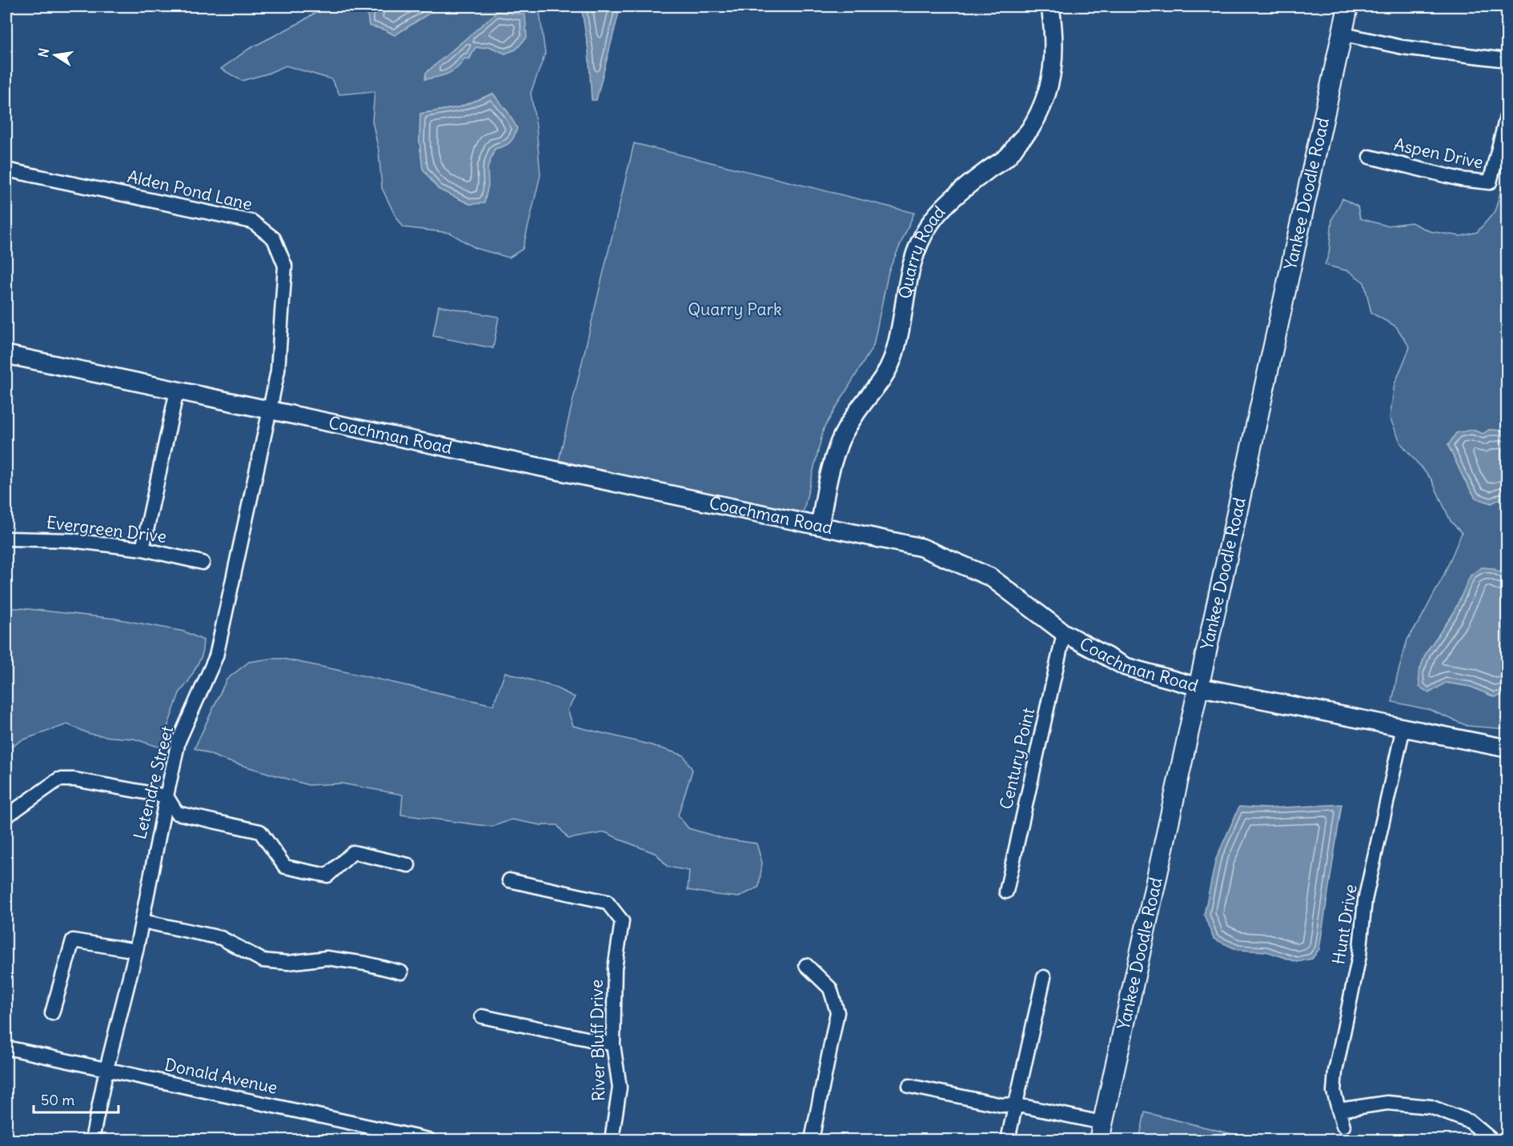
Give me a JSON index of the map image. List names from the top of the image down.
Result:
{
  "streets": {
    "main road": ["Yankee Doodle Road"],
    "street": [
      "Aspen Drive",
      "Alden Pond Lane",
      "Quarry Road",
      "Coachman Road",
      "Evergreen Drive",
      "Century Point",
      "Letendre Street",
      "Hunt Drive",
      "River Bluff Drive",
      "Donald Avenue"
    ]
  },
  "crossings": [
    ["Alden Pond Lane", "Coachman Road"],
    ["Alden Pond Lane", "Letendre Street"],
    ["Yankee Doodle Road", "Coachman Road"],
    ["Quarry Road", "Coachman Road"],
    ["Coachman Road", "Century Point"],
    ["Coachman Road", "Letendre Street"],
    ["Coachman Road", "Hunt Drive"],
    ["Letendre Street", "Donald Avenue"]
  ],
  "parks": ["Quarry Park"],
  "scale_bar": "50 m",
  "north": "left"
}
